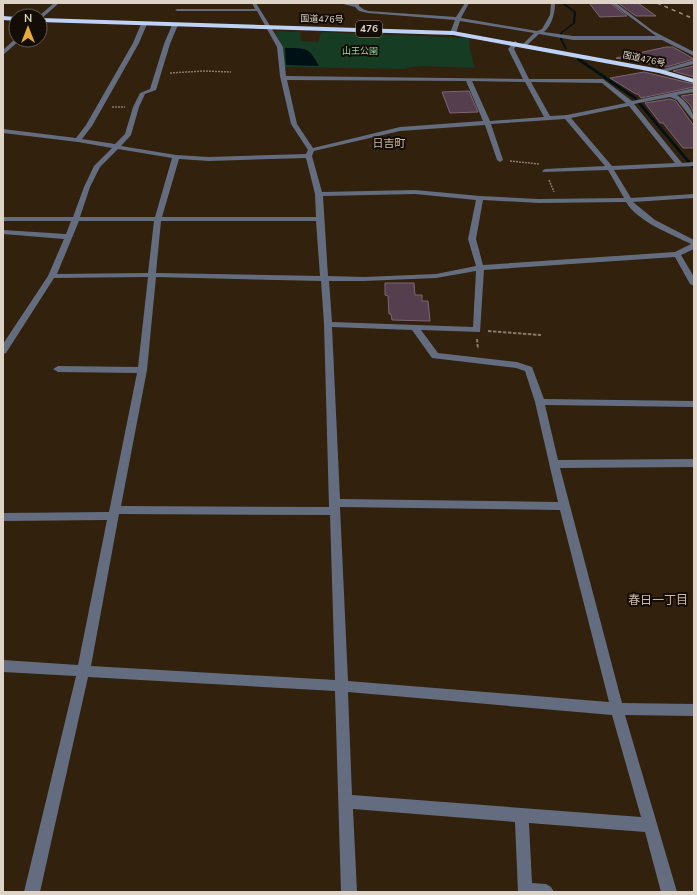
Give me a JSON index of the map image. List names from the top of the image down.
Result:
{
  "streets": {
    "highway": ["国道476号", "476"]
  },
  "districts": ["日吉町", "春日一丁目"],
  "parks": ["山王公園"],
  "north": "top"
}
